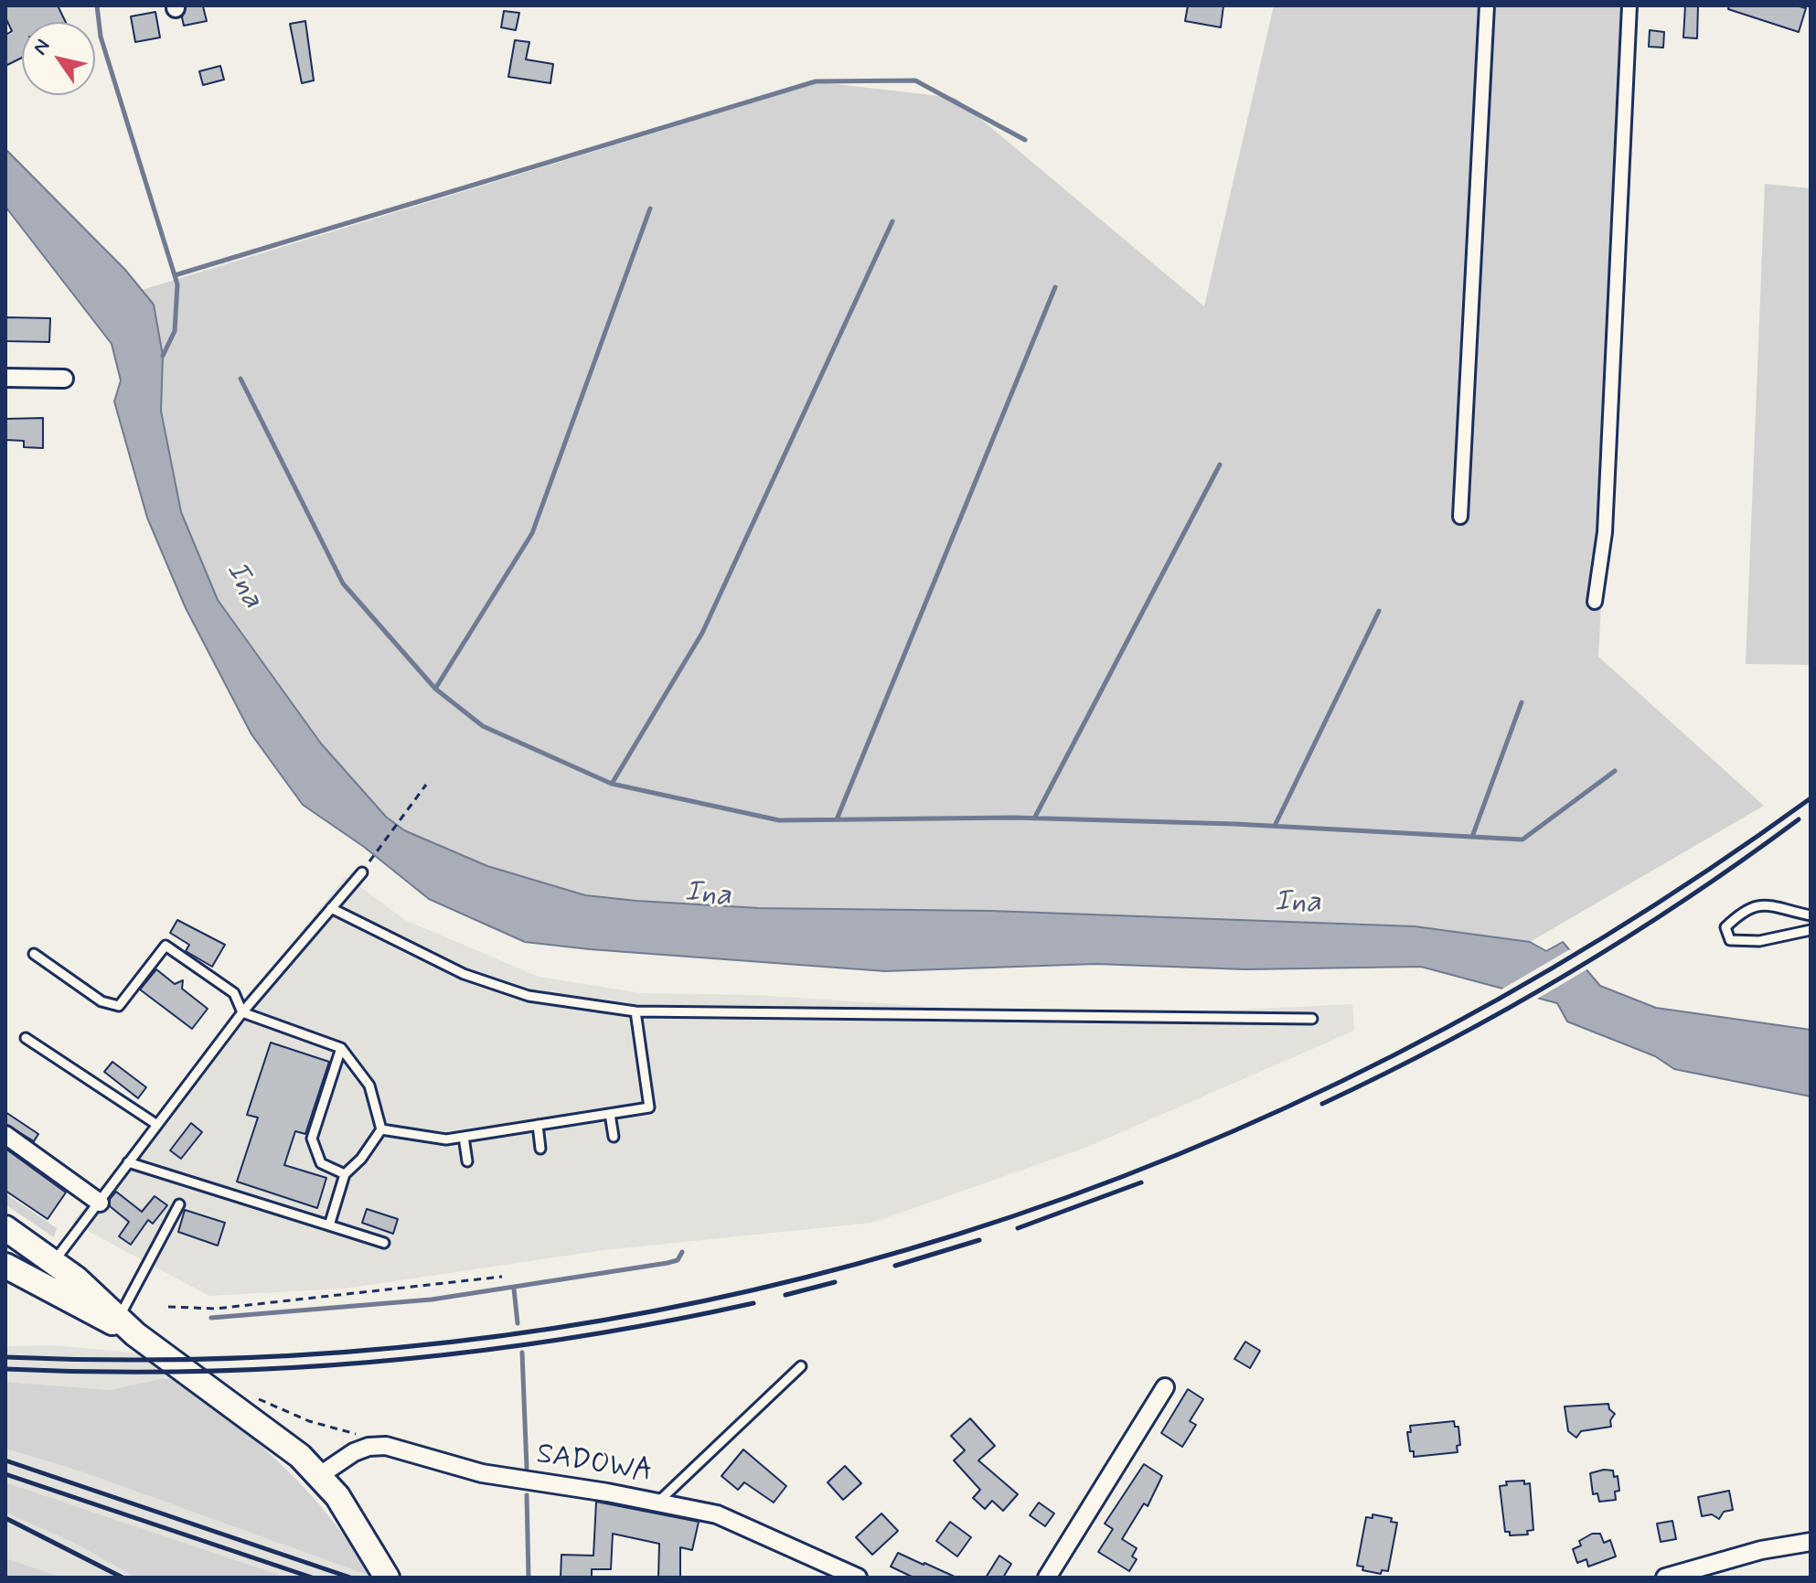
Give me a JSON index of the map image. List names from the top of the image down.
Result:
{
  "streets": {
    "street": ["SADOWA"]
  },
  "water": ["Ina"],
  "north": "top left"
}
